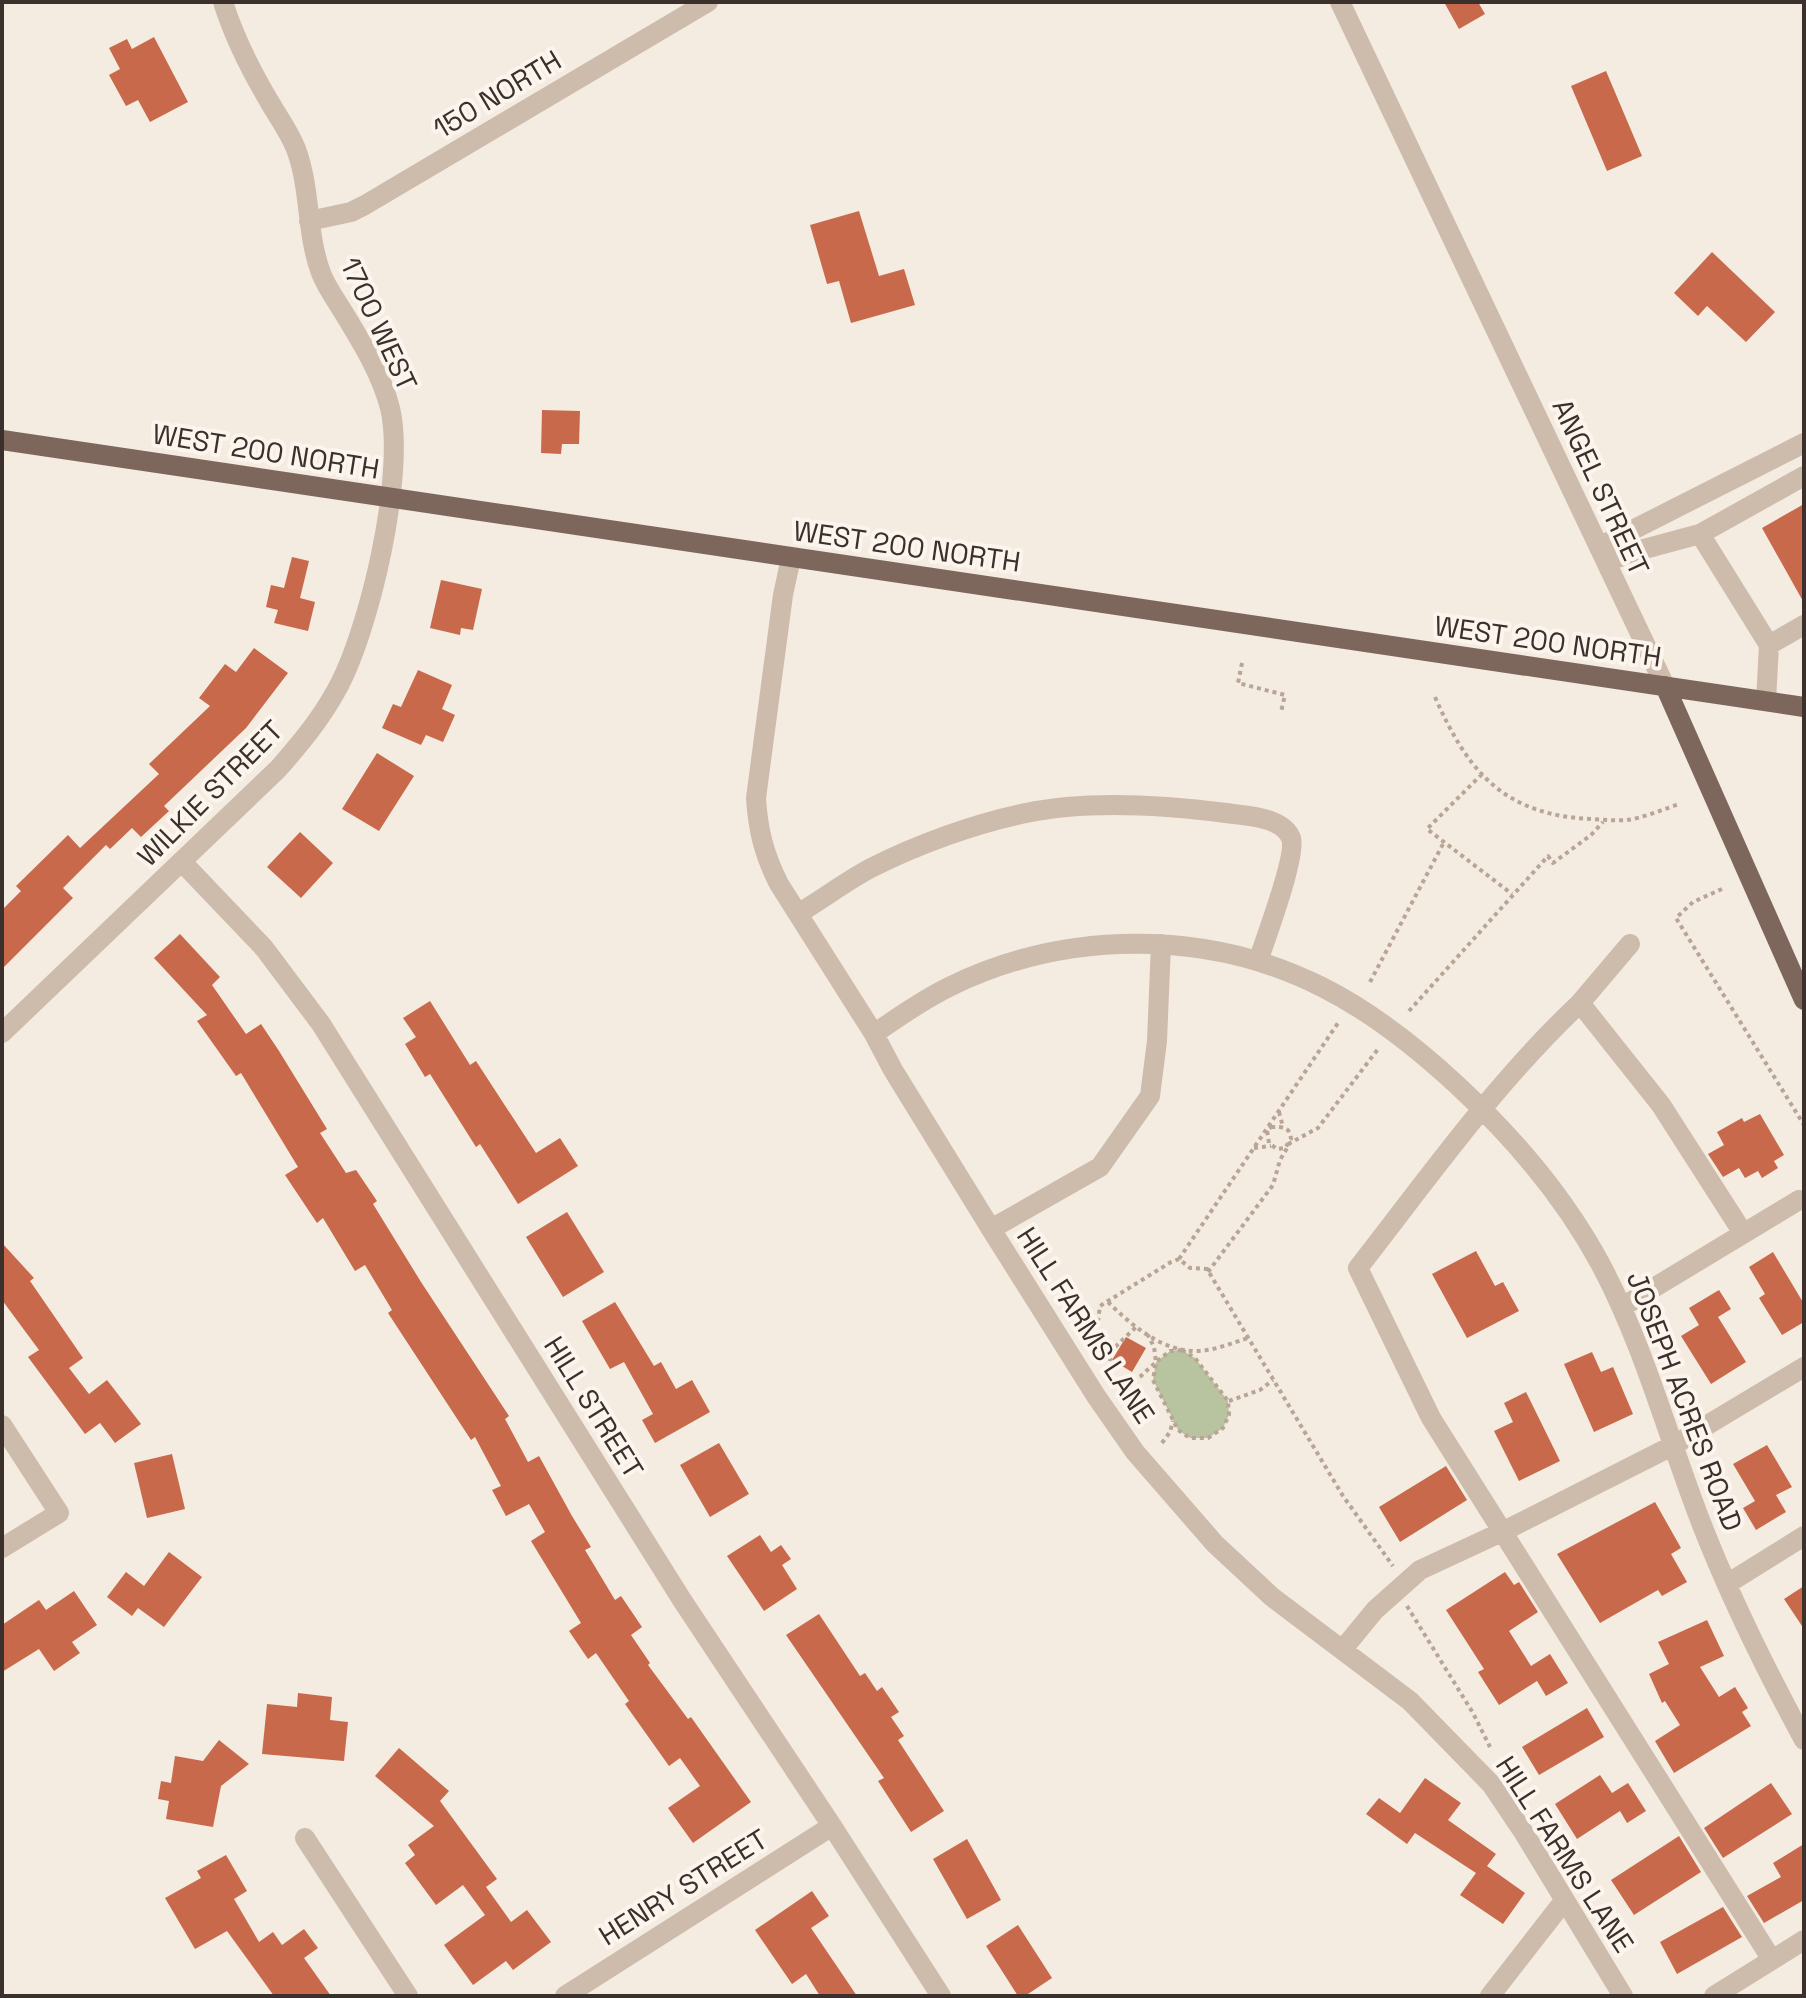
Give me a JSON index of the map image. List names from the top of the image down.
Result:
{
  "streets": {
    "main road": ["WEST 200 NORTH", "ANGEL STREET"],
    "street": [
      "150 NORTH",
      "1700 WEST",
      "WILKIE STREET",
      "HILL FARMS LANE",
      "JOSEPH ACRES ROAD",
      "HILL STREET",
      "HENRY STREET"
    ]
  },
  "crossings": [
    ["150 NORTH", "1700 WEST"],
    ["1700 WEST", "WEST 200 NORTH"],
    ["1700 WEST", "WILKIE STREET"],
    ["WEST 200 NORTH", "ANGEL STREET"],
    ["WEST 200 NORTH", "WILKIE STREET"],
    ["WEST 200 NORTH", "HILL FARMS LANE"],
    ["WILKIE STREET", "HILL STREET"],
    ["HILL FARMS LANE", "JOSEPH ACRES ROAD"],
    ["HILL STREET", "HENRY STREET"]
  ]
}
